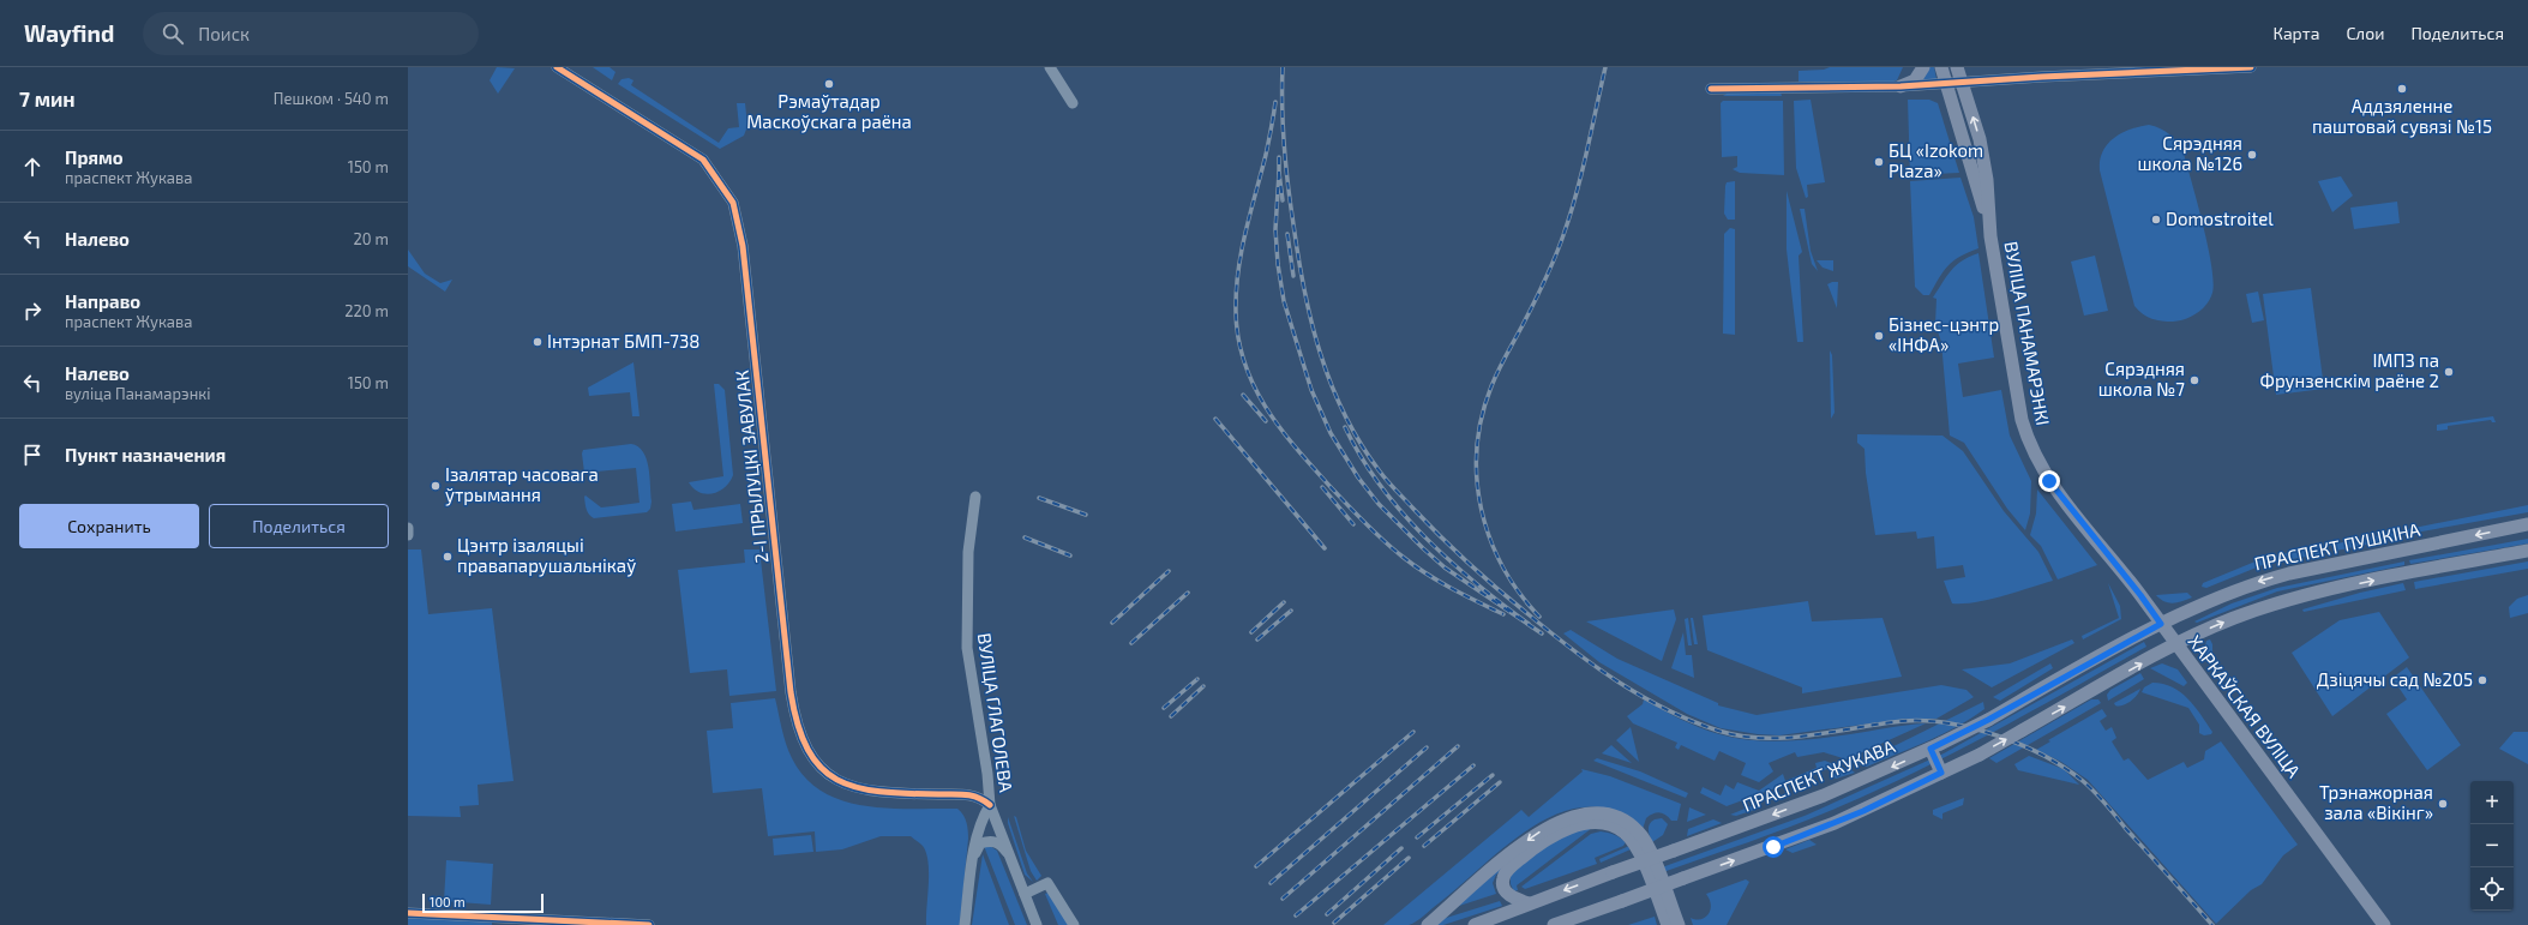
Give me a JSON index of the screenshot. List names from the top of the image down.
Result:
{
  "streets": {
    "main road": [
      "ВУЛІЦА ПАНАМАРЭНКІ",
      "ПРАСПЕКТ ПУШКІНА",
      "ХАРКАЎСКАЯ ВУЛІЦА",
      "ПРАСПЕКТ ЖУКАВА"
    ],
    "street": ["2-І ПРЫЛУЦКІ ЗАВУЛАК", "ВУЛІЦА ГЛАГОЛЕВА"]
  },
  "crossings": [
    ["ВУЛІЦА ПАНАМАРЭНКІ", "ПРАСПЕКТ ПУШКІНА"],
    ["ВУЛІЦА ПАНАМАРЭНКІ", "ХАРКАЎСКАЯ ВУЛІЦА"],
    ["ВУЛІЦА ПАНАМАРЭНКІ", "ПРАСПЕКТ ЖУКАВА"],
    ["2-І ПРЫЛУЦКІ ЗАВУЛАК", "ВУЛІЦА ГЛАГОЛЕВА"],
    ["ПРАСПЕКТ ПУШКІНА", "ХАРКАЎСКАЯ ВУЛІЦА"],
    ["ПРАСПЕКТ ПУШКІНА", "ПРАСПЕКТ ЖУКАВА"],
    ["ХАРКАЎСКАЯ ВУЛІЦА", "ПРАСПЕКТ ЖУКАВА"]
  ],
  "places": [
    "Рэмаўтадар Маскоўскага раёна",
    "Аддзяленне паштовай сувязі №15",
    "Сярэдняя школа №126",
    "БЦ «Izokom Plaza»",
    "Domostroitel",
    "Бізнес-цэнтр «ІНФА»",
    "Інтэрнат БМП-738",
    "ІМПЗ па Фрунзенскім раёне 2",
    "Сярэдняя школа №7",
    "Ізалятар часовага ўтрымання",
    "Цэнтр ізаляцыі правапарушальнікаў",
    "Дзіцячы сад №205",
    "Трэнажорная зала «Вікінг»"
  ],
  "scale_bar": "100 m",
  "page": {
    "header": "Wayfind",
    "search": "Поиск",
    "nav": ["Карта", "Слои", "Поделиться"],
    "heading": ["7 мин", "Пешком · 540 m"],
    "list": [
      ["Прямо", "праспект Жукава", "150 m"],
      ["Налево", "20 m"],
      ["Направо", "праспект Жукава", "220 m"],
      ["Налево", "вуліца Панамарэнкі", "150 m"],
      "Пункт назначения"
    ],
    "buttons": ["Сохранить", "Поделиться"],
    "map_buttons": ["+", "−"],
    "scale": "100 m"
  }
}
